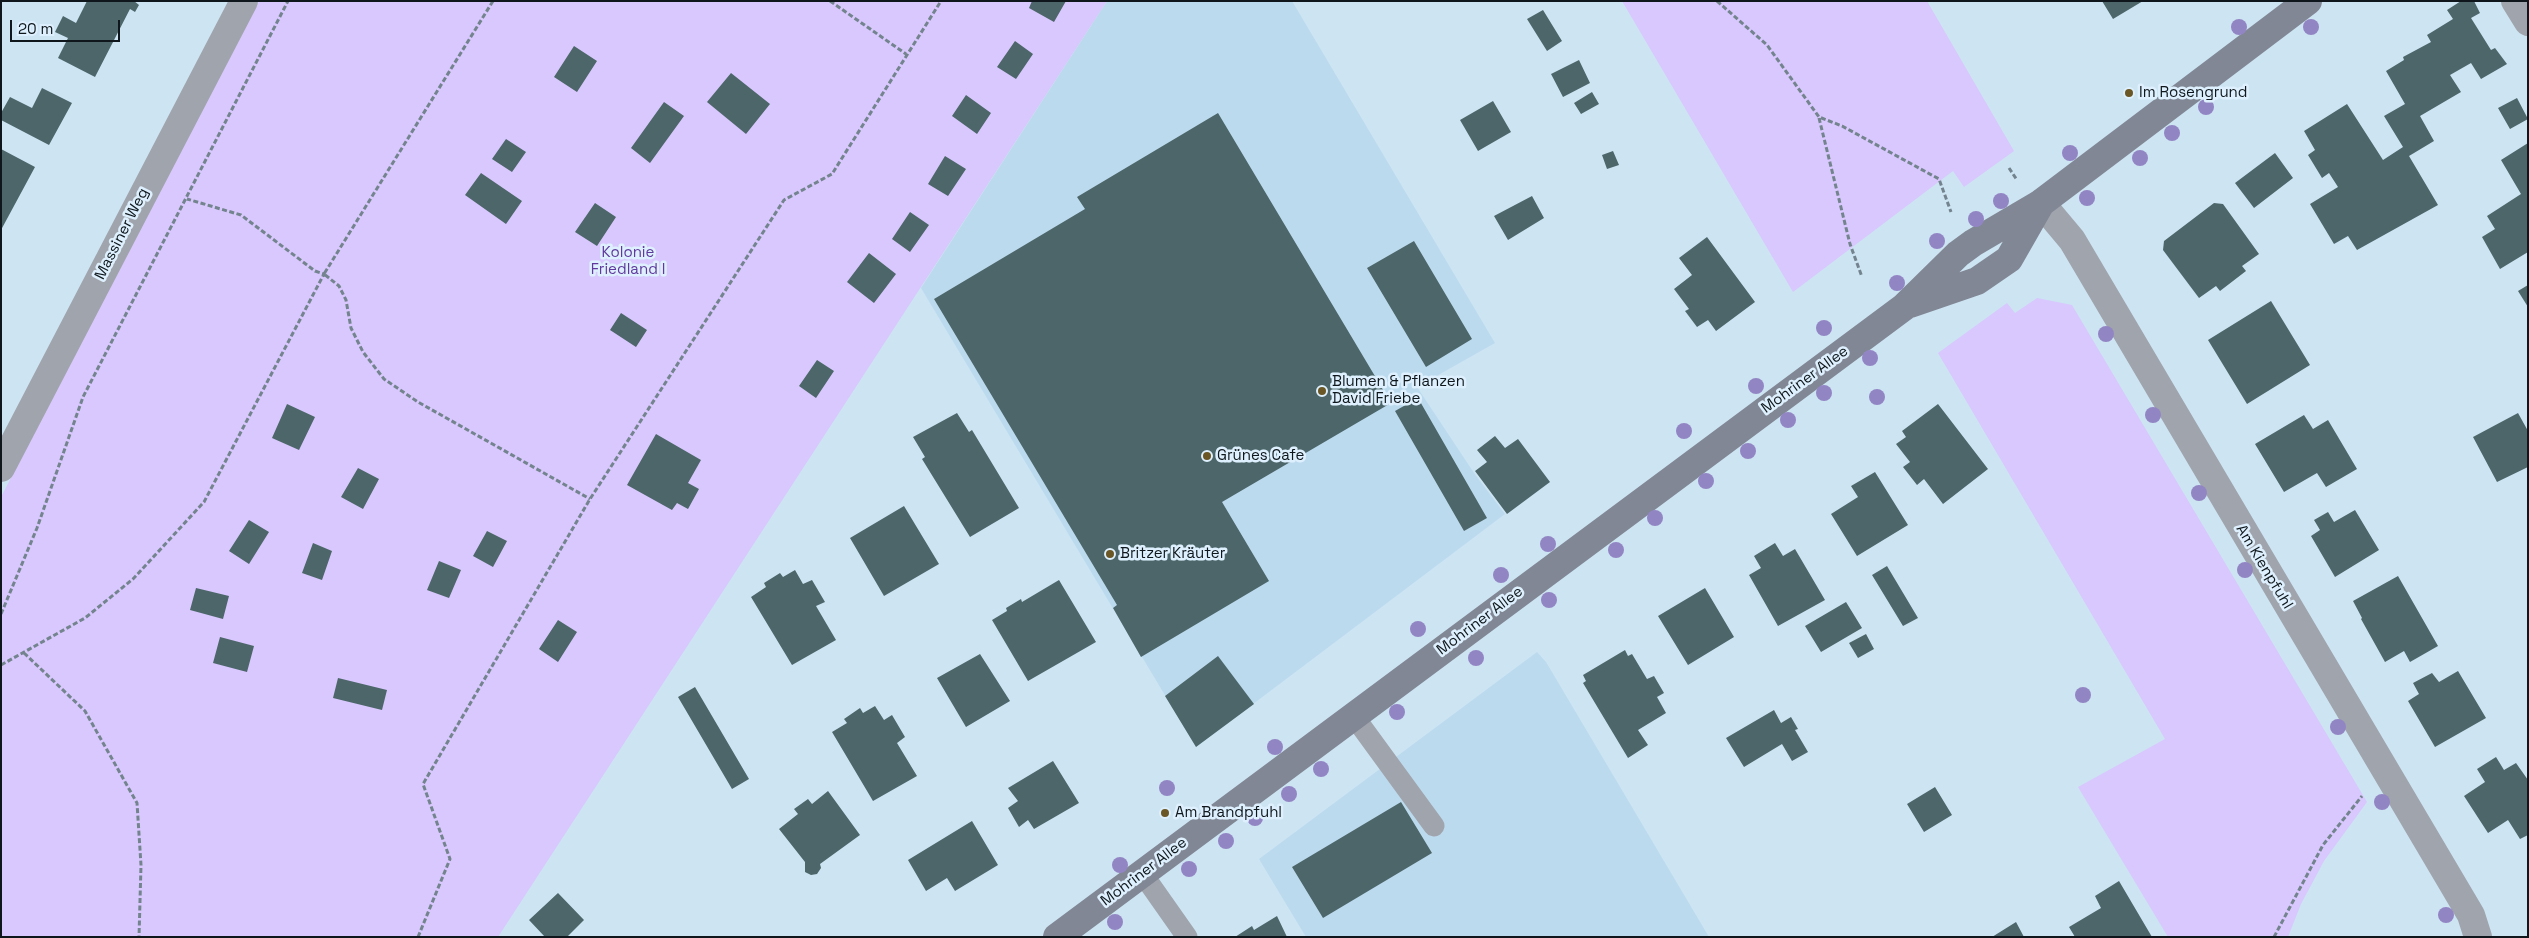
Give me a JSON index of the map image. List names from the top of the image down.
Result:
{
  "streets": {
    "main road": ["Mohriner Allee"],
    "street": ["Massiner Weg", "Am Kienpfuhl"]
  },
  "crossings": [
    ["Mohriner Allee", "Am Kienpfuhl"]
  ],
  "parks": ["Kolonie Friedland I"],
  "places": [
    "Im Rosengrund",
    "Blumen & Pflanzen David Friebe",
    "Grünes Cafe",
    "Britzer Kräuter",
    "Am Brandpfuhl"
  ],
  "scale_bar": "20 m"
}
